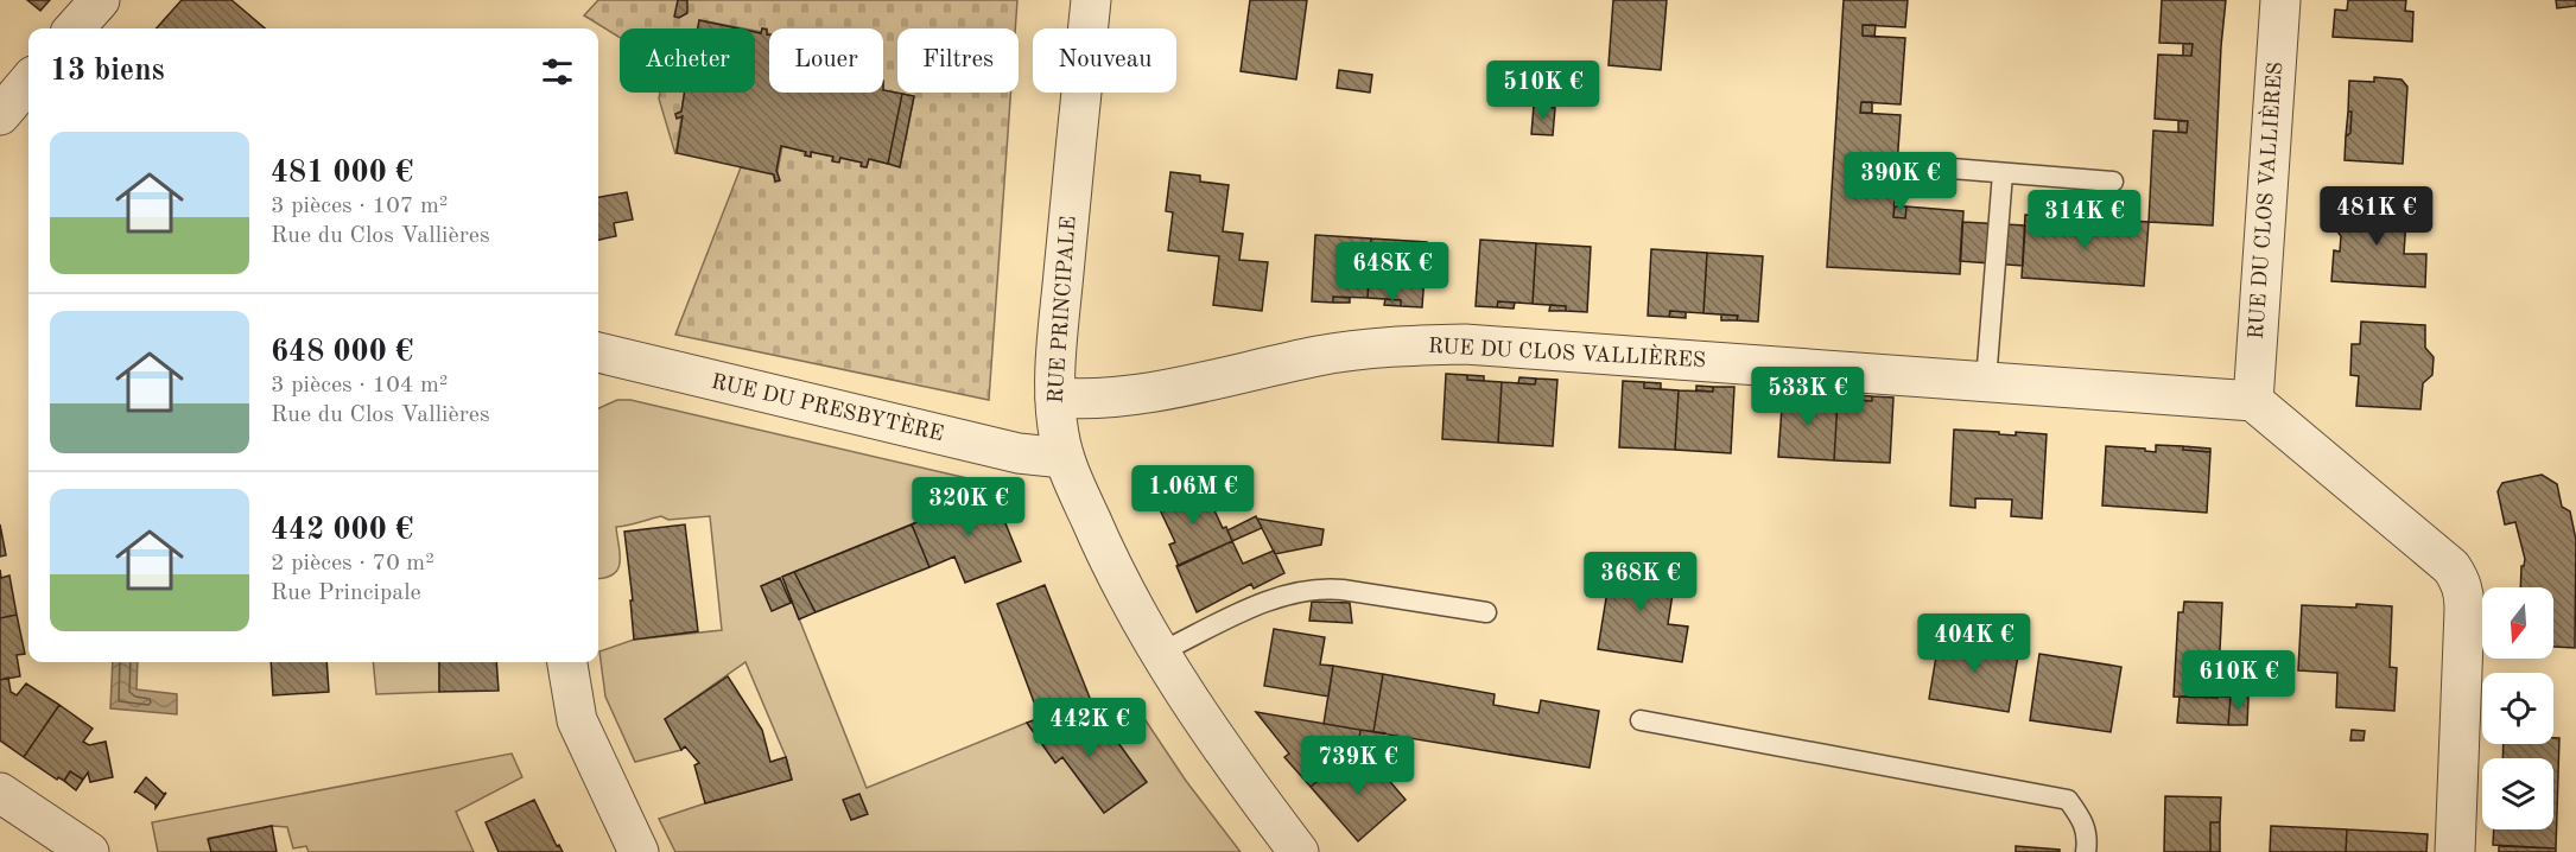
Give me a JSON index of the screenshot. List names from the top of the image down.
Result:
{
  "streets": {
    "street": ["RUE DU CLOS VALLIÈRES", "RUE PRINCIPALE", "RUE DU PRESBYTÈRE"]
  },
  "crossings": [
    ["RUE DU CLOS VALLIÈRES", "RUE PRINCIPALE"],
    ["RUE PRINCIPALE", "RUE DU PRESBYTÈRE"]
  ],
  "north": "bottom",
  "page": {
    "chip": [
      "Acheter",
      "Louer",
      "Filtres",
      "Nouveau"
    ],
    "heading": "13 biens",
    "price": [
      "510K €",
      "390K €",
      "481K €",
      "314K €",
      "648K €",
      "533K €",
      "1.06M €",
      "320K €",
      "368K €",
      "404K €",
      "610K €",
      "442K €",
      "739K €"
    ],
    "list": [
      {
        "name": "481 000 €",
        "note": "3 pièces · 107 m² · Rue du Clos Vallières"
      },
      {
        "name": "648 000 €",
        "note": "3 pièces · 104 m² · Rue du Clos Vallières"
      },
      {
        "name": "442 000 €",
        "note": "2 pièces · 70 m² · Rue Principale"
      }
    ]
  }
}
